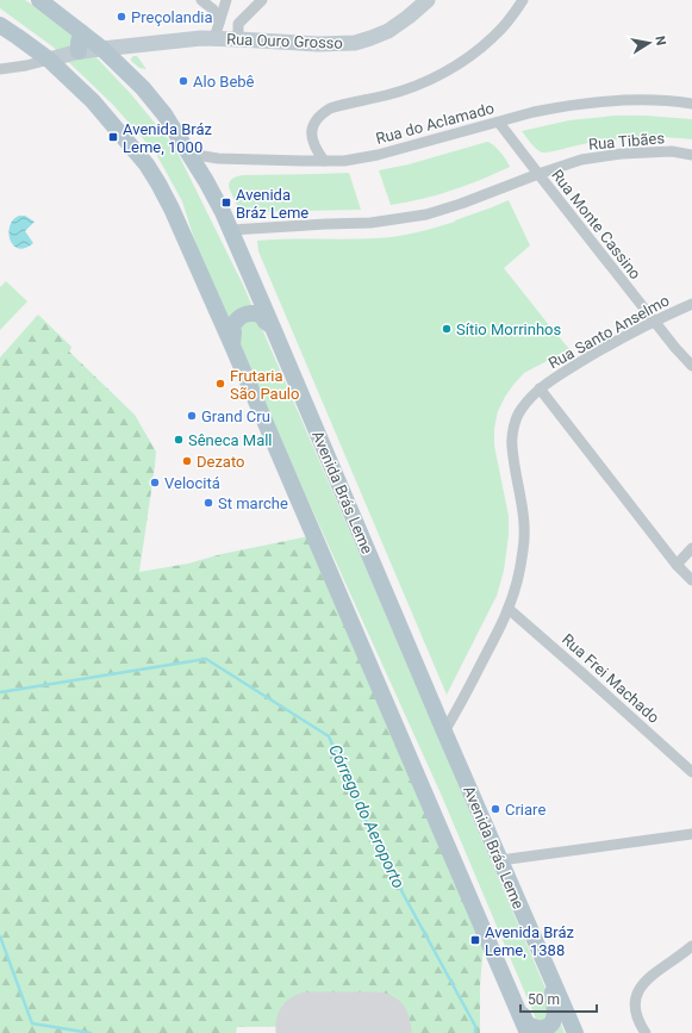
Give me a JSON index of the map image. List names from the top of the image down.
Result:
{
  "streets": {
    "main road": ["Avenida Brás Leme"],
    "street": [
      "Rua Ouro Grosso",
      "Rua do Aclamado",
      "Rua Tibães",
      "Rua Monte Cassino",
      "Rua Santo Anselmo",
      "Rua Frei Machado"
    ]
  },
  "crossings": [
    ["Rua Ouro Grosso", "Avenida Brás Leme"],
    ["Rua do Aclamado", "Rua Monte Cassino"],
    ["Rua do Aclamado", "Avenida Brás Leme"],
    ["Rua Tibães", "Rua Monte Cassino"],
    ["Rua Tibães", "Avenida Brás Leme"],
    ["Rua Monte Cassino", "Rua Santo Anselmo"],
    ["Rua Santo Anselmo", "Avenida Brás Leme"],
    ["Rua Santo Anselmo", "Rua Frei Machado"]
  ],
  "water": ["Córrego do Aeroporto"],
  "places": {
    "other": [
      "Preçolandia",
      "Alo Bebê",
      "Sítio Morrinhos",
      "Frutaria São Paulo",
      "Grand Cru",
      "Sêneca Mall",
      "Dezato",
      "Velocitá",
      "St marche",
      "Criare"
    ],
    "transit": ["Avenida Bráz Leme, 1000", "Avenida Bráz Leme", "Avenida Bráz Leme, 1388"]
  },
  "scale_bar": "50 m",
  "north": "right"
}
